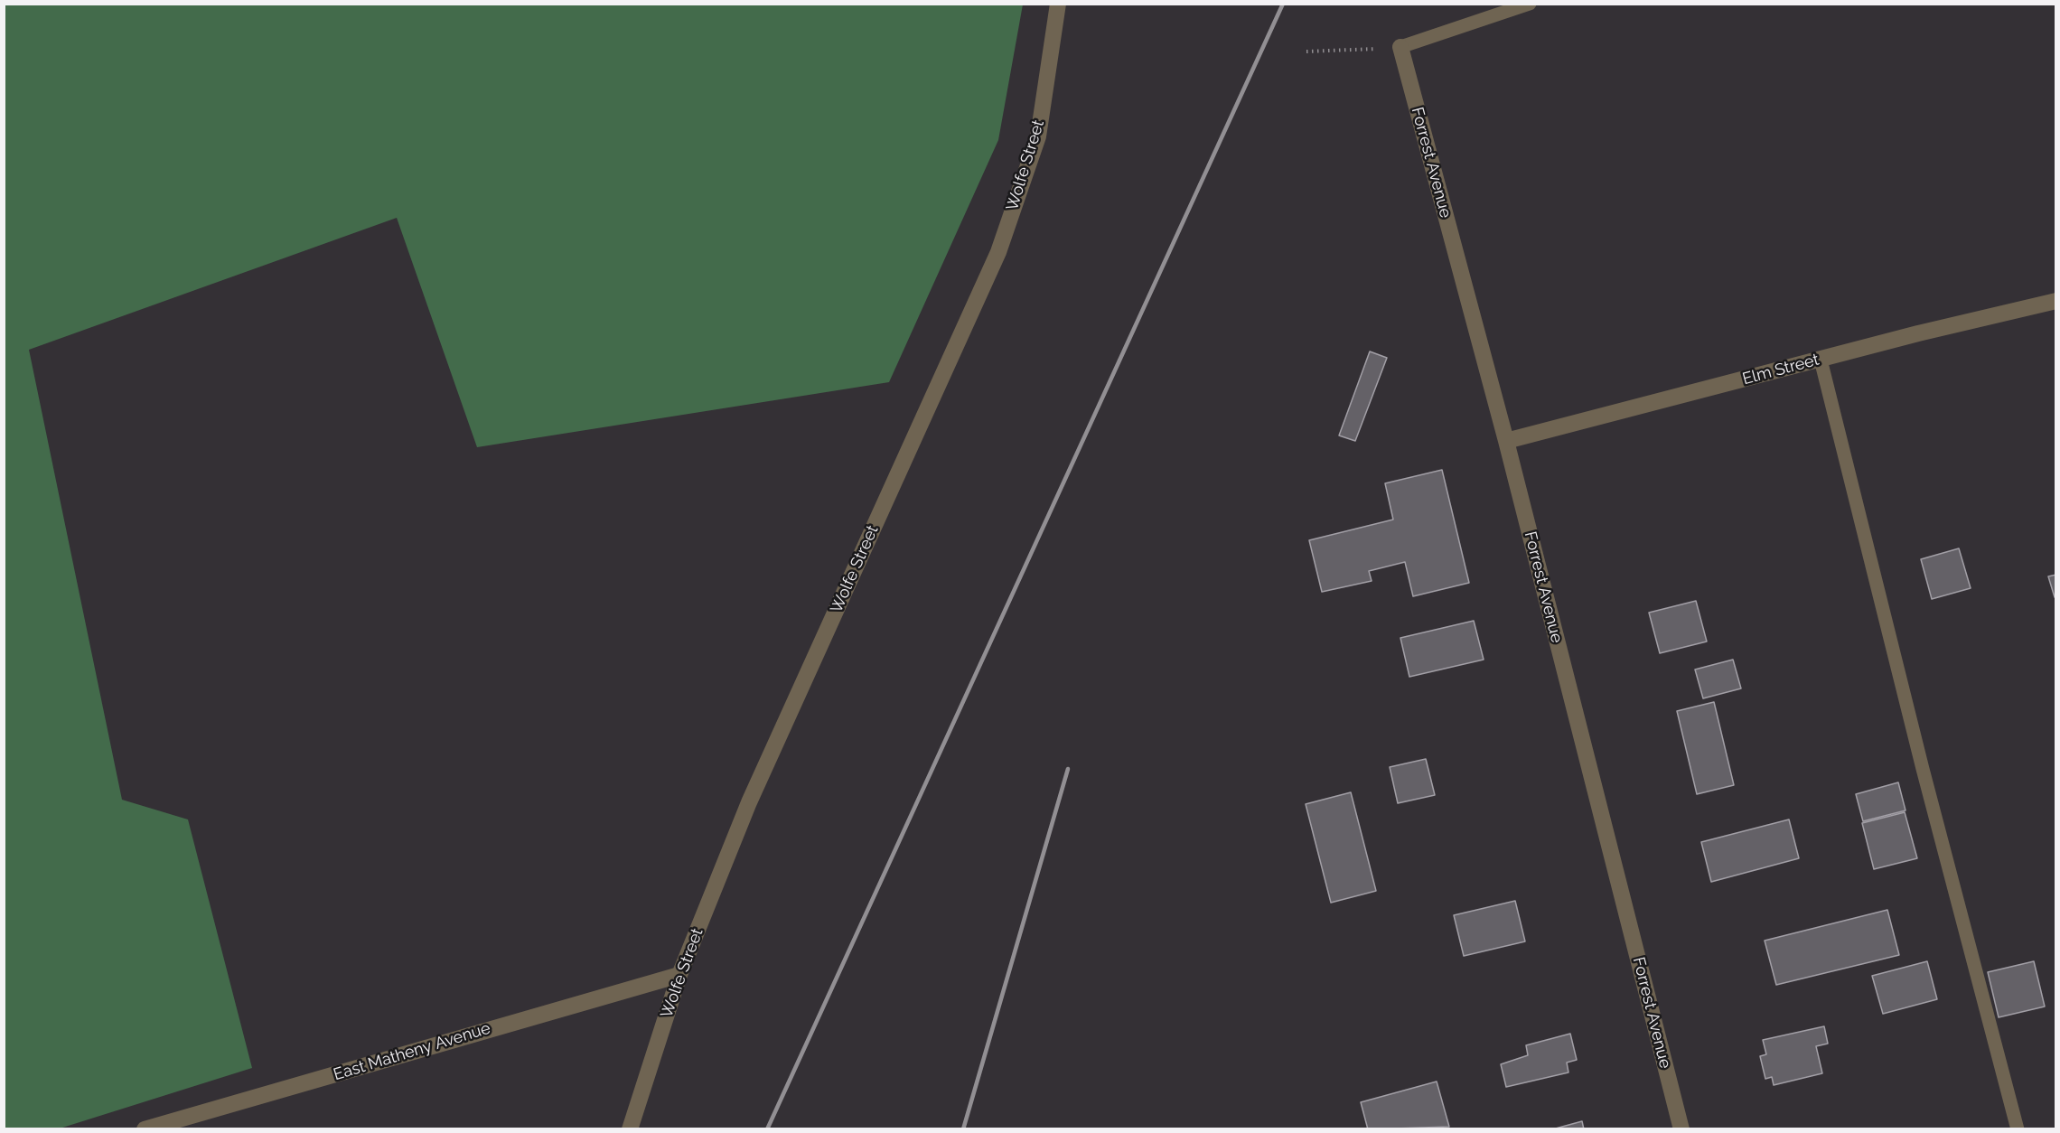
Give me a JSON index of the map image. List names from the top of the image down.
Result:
{
  "streets": {
    "street": [
      "Forrest Avenue",
      "Wolfe Street",
      "Elm Street",
      "East Matheny Avenue"
    ]
  },
  "crossings": [
    ["Forrest Avenue", "Elm Street"],
    ["Wolfe Street", "East Matheny Avenue"]
  ]
}
